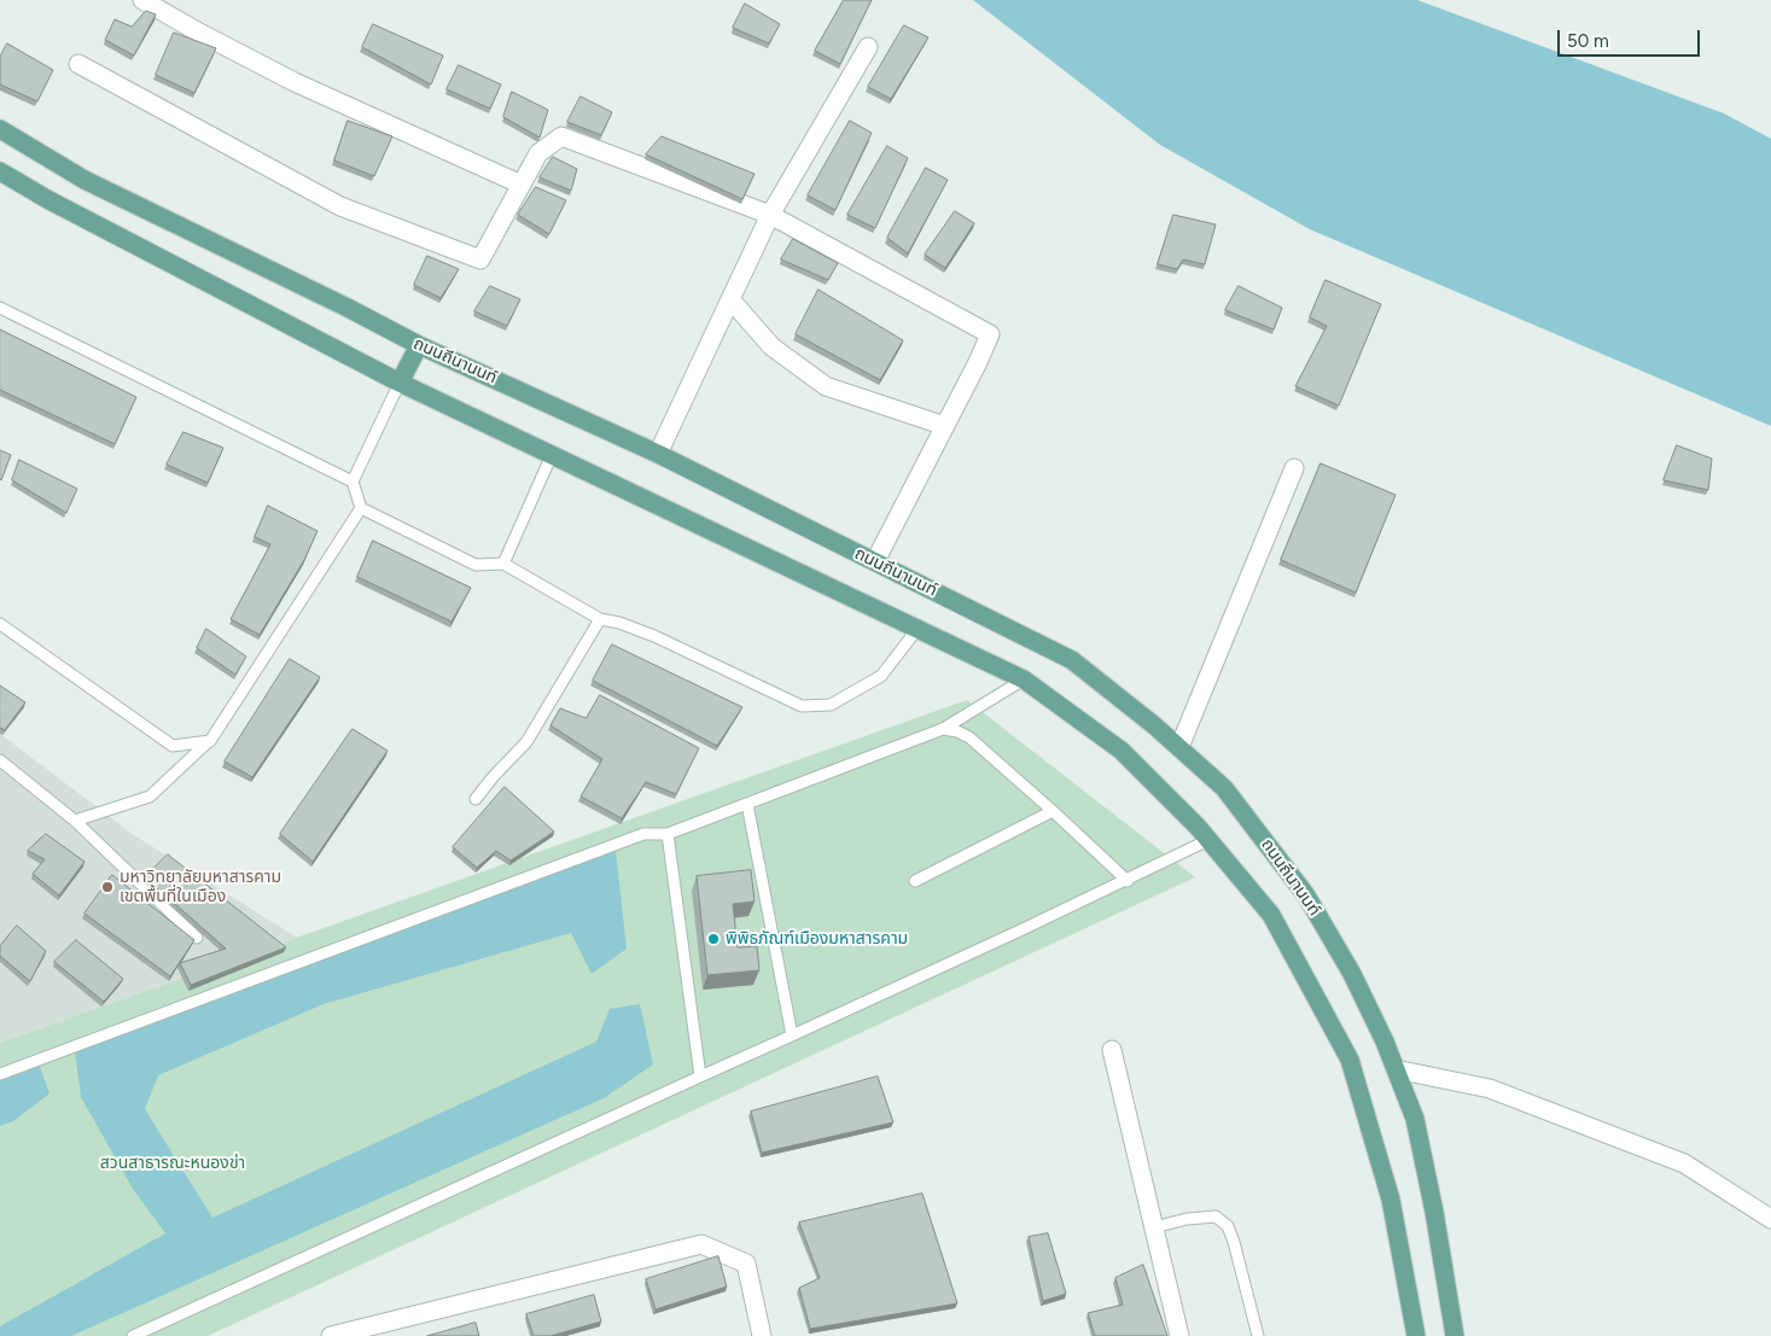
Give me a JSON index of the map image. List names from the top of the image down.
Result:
{
  "streets": {
    "main road": ["ถนนถีนานนท์"]
  },
  "parks": ["สวนสาธารณะหนองข่า"],
  "places": ["มหาวิทยาลัยมหาสารคาม เขตพื้นที่ในเมือง", "พิพิธภัณฑ์เมืองมหาสารคาม"],
  "scale_bar": "50 m"
}
